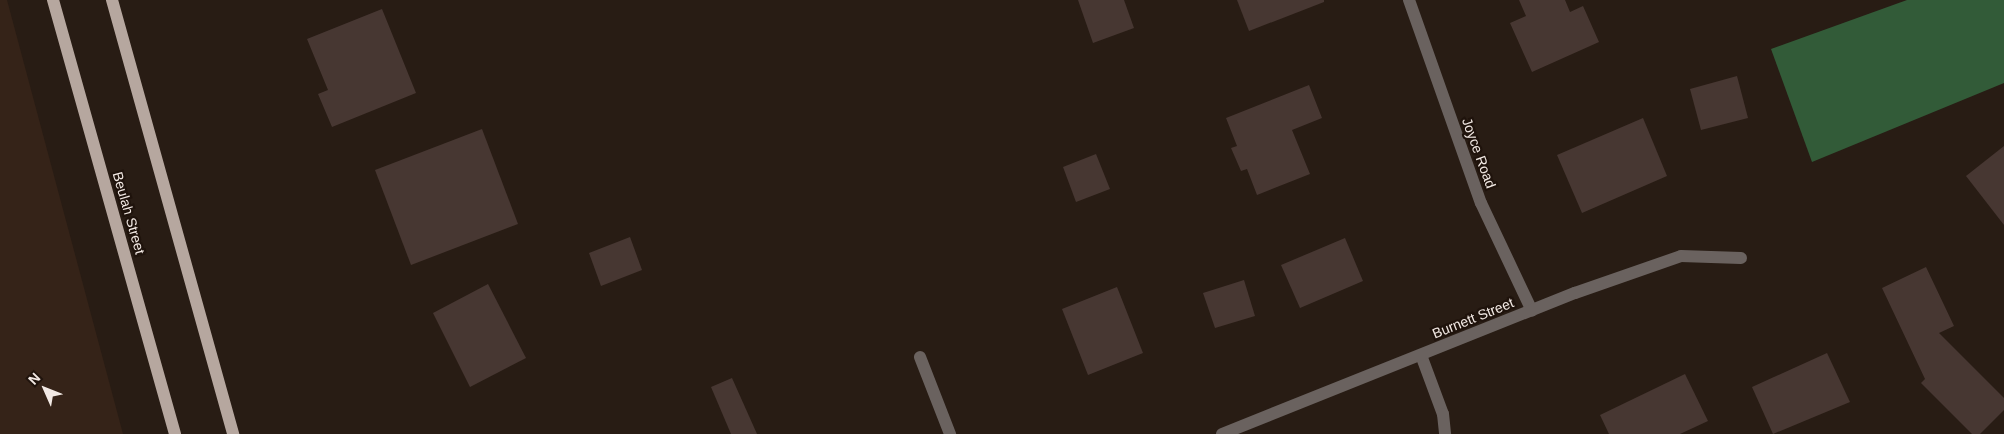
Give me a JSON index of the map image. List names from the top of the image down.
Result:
{
  "streets": {
    "main road": ["Beulah Street"],
    "street": ["Joyce Road", "Burnett Street"]
  },
  "crossings": [
    ["Joyce Road", "Burnett Street"]
  ],
  "north": "top left"
}
